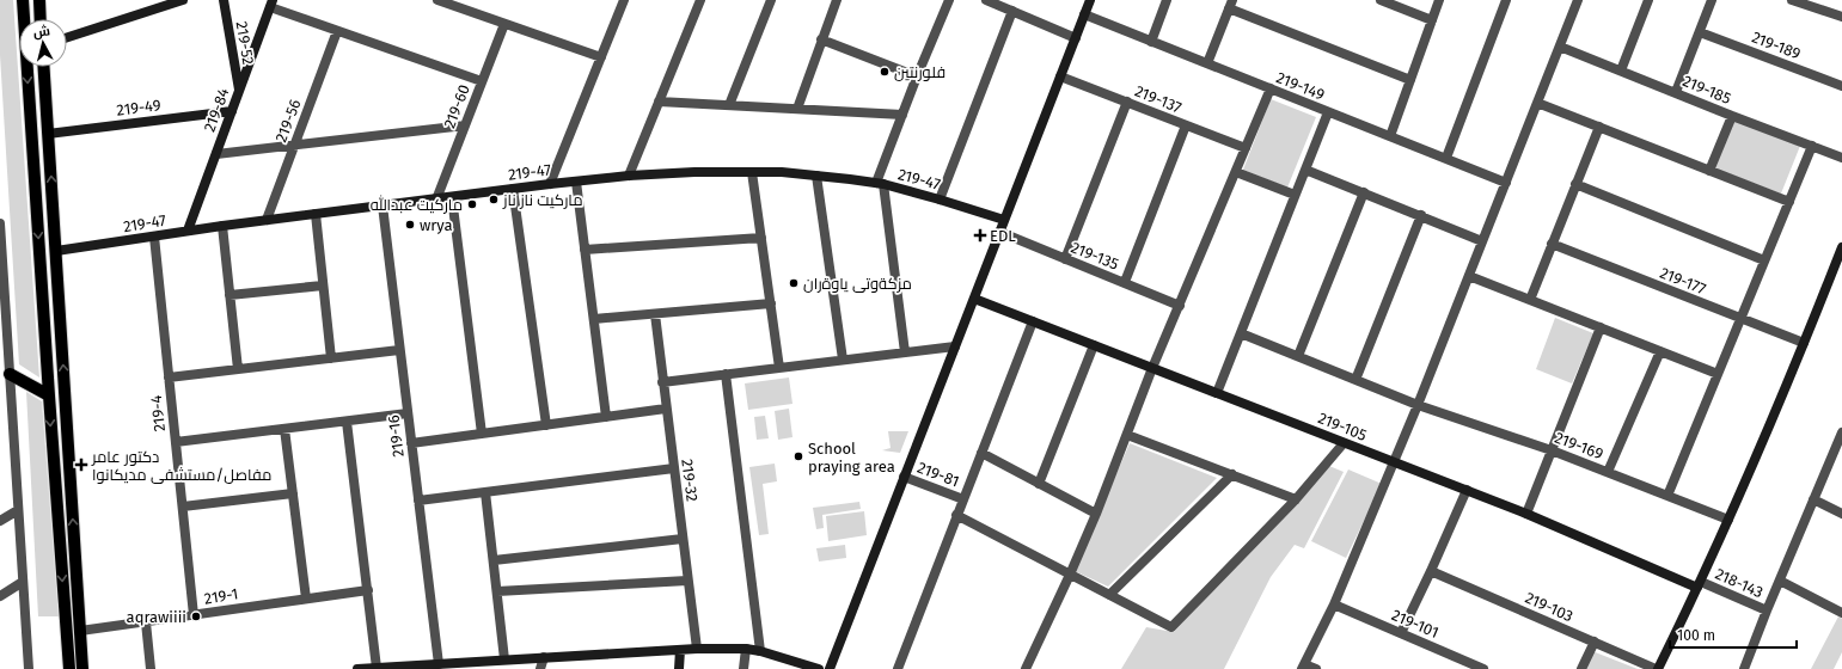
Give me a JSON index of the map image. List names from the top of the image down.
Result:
{
  "streets": {
    "street": [
      "219-52",
      "219-189",
      "219-149",
      "219-185",
      "219-137",
      "219-60",
      "219-49",
      "219-84",
      "219-56",
      "219-47",
      "219-135",
      "219-177",
      "219-4",
      "219-105",
      "219-16",
      "219-169",
      "219-81",
      "219-32",
      "218-143",
      "219-1",
      "219-103",
      "219-101"
    ]
  },
  "crossings": [
    ["219-52", "219-84"],
    ["219-60", "219-47"],
    ["219-49", "219-84"],
    ["219-84", "219-47"],
    ["219-56", "219-47"],
    ["219-47", "219-4"],
    ["219-47", "219-16"],
    ["219-4", "219-1"],
    ["219-105", "218-143"]
  ],
  "places": {
    "other": [
      "فلورنتين",
      "ماركيت ناز ناز",
      "ماركيت عبدالله",
      "wrya",
      "مزكةوتى ياوةران",
      "School praying area",
      "aqrawiiii"
    ],
    "health": ["EDL", "دكتور عامر مفاصل/مستشفى مديكانوا"]
  },
  "scale_bar": "100 m",
  "north": "top"
}
